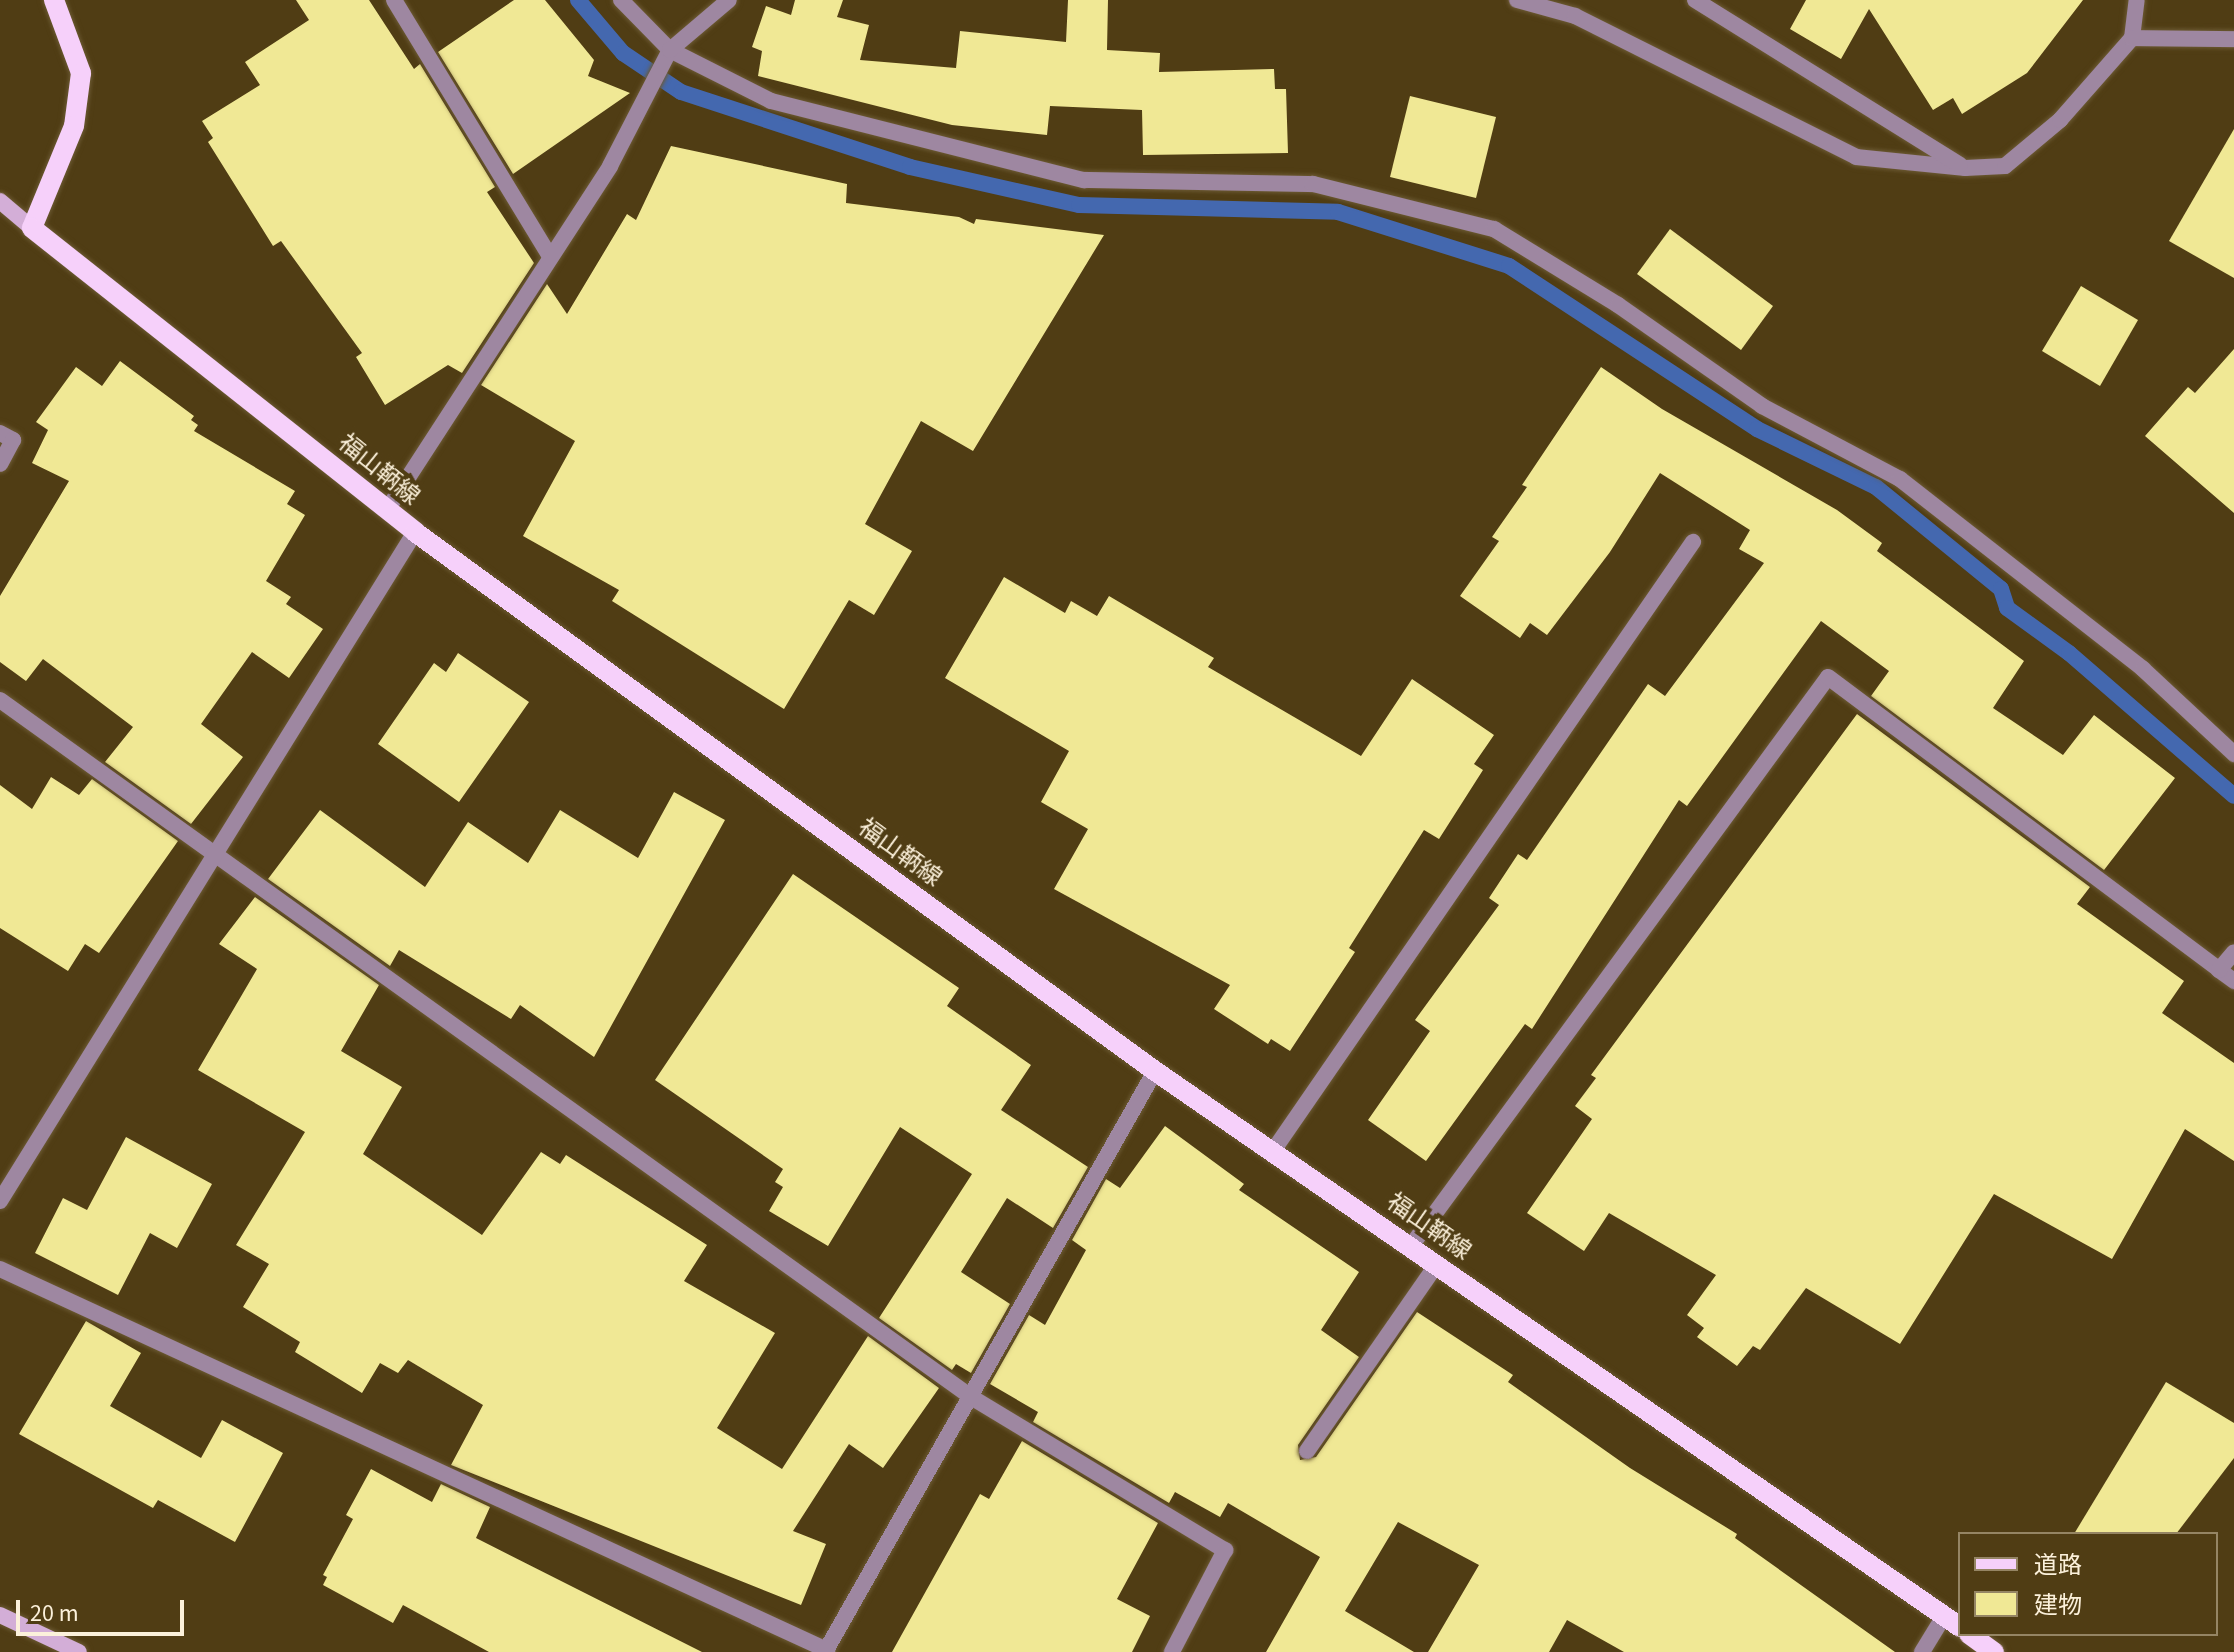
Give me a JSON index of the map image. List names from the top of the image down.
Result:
{
  "streets": {
    "main road": ["福山鞆線"]
  },
  "legend": ["道路", "建物"],
  "scale_bar": "20 m"
}
